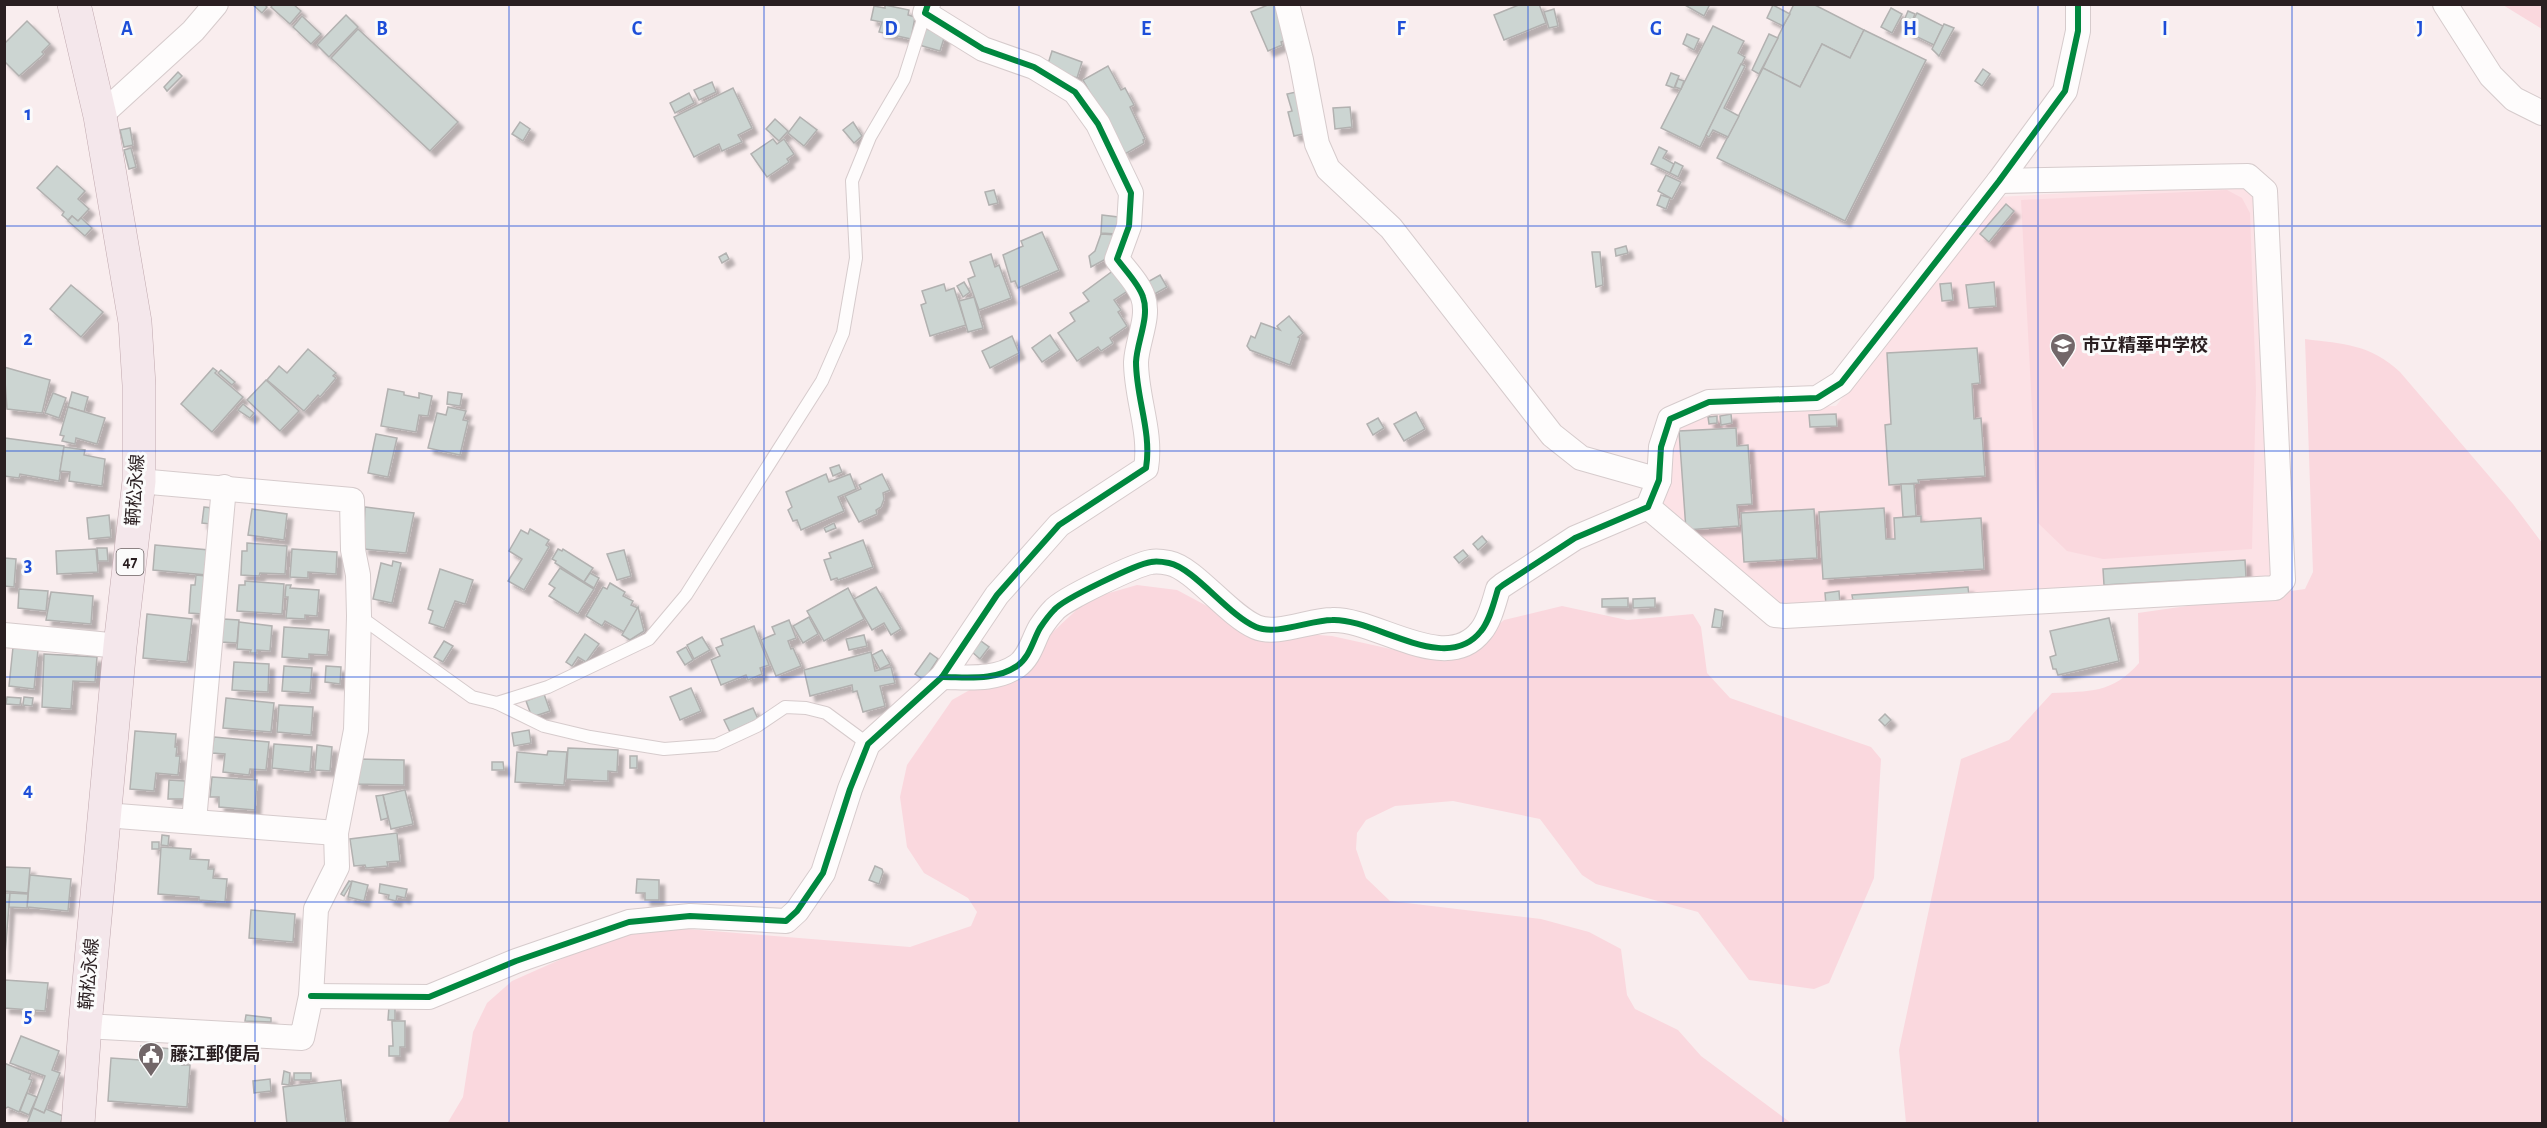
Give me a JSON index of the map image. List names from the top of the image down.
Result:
{
  "streets": {
    "main road": ["鞆松永線", "47"]
  },
  "places": {
    "school or university": ["市立精華中学校"],
    "public building": ["藤江郵便局"]
  },
  "grid": {
    "columns": [
      "A",
      "B",
      "C",
      "D",
      "E",
      "F",
      "G",
      "H",
      "I",
      "J"
    ],
    "rows": [
      "1",
      "2",
      "3",
      "4",
      "5"
    ]
  }
}
